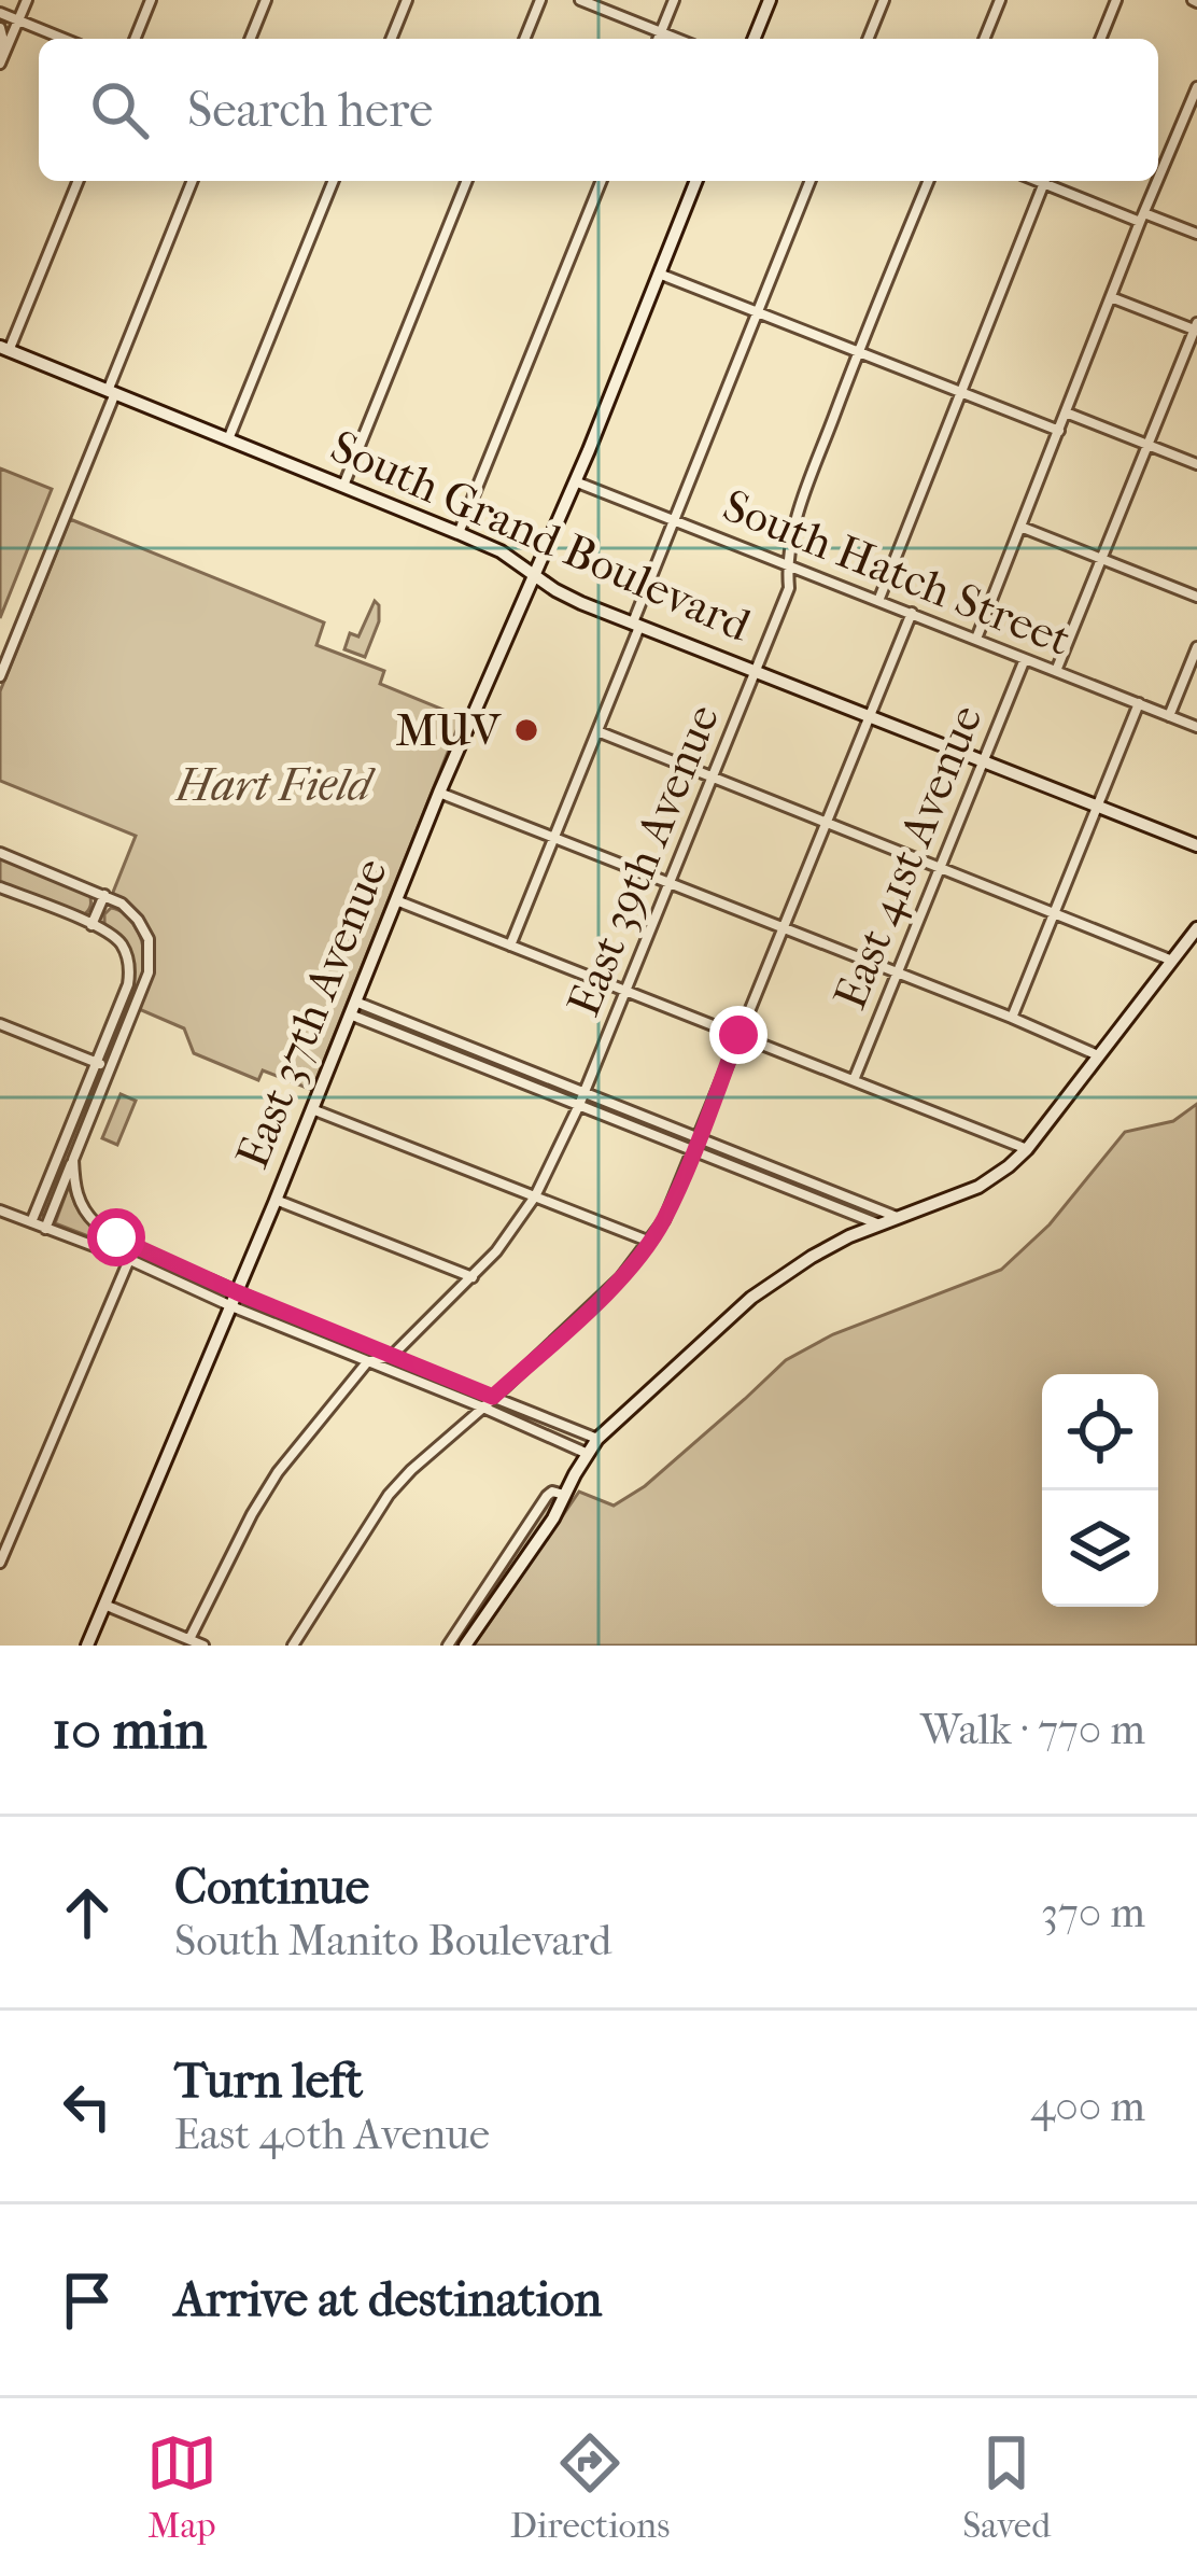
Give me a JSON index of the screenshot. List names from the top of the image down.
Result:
{
  "streets": {
    "main road": ["South Grand Boulevard", "East 37th Avenue"],
    "street": ["South Hatch Street", "East 41st Avenue", "East 39th Avenue"]
  },
  "crossings": [
    ["South Grand Boulevard", "East 41st Avenue"],
    ["South Grand Boulevard", "East 39th Avenue"],
    ["South Grand Boulevard", "East 37th Avenue"],
    ["South Hatch Street", "East 41st Avenue"],
    ["South Hatch Street", "East 39th Avenue"],
    ["South Hatch Street", "East 37th Avenue"]
  ],
  "parks": ["Hart Field"],
  "places": ["MUV"],
  "page": {
    "search": "Search here",
    "heading": ["10 min", "Walk · 770 m"],
    "list": [
      ["Continue", "South Manito Boulevard", "370 m"],
      ["Turn left", "East 40th Avenue", "400 m"],
      "Arrive at destination"
    ],
    "nav": ["Map", "Directions", "Saved"]
  }
}
